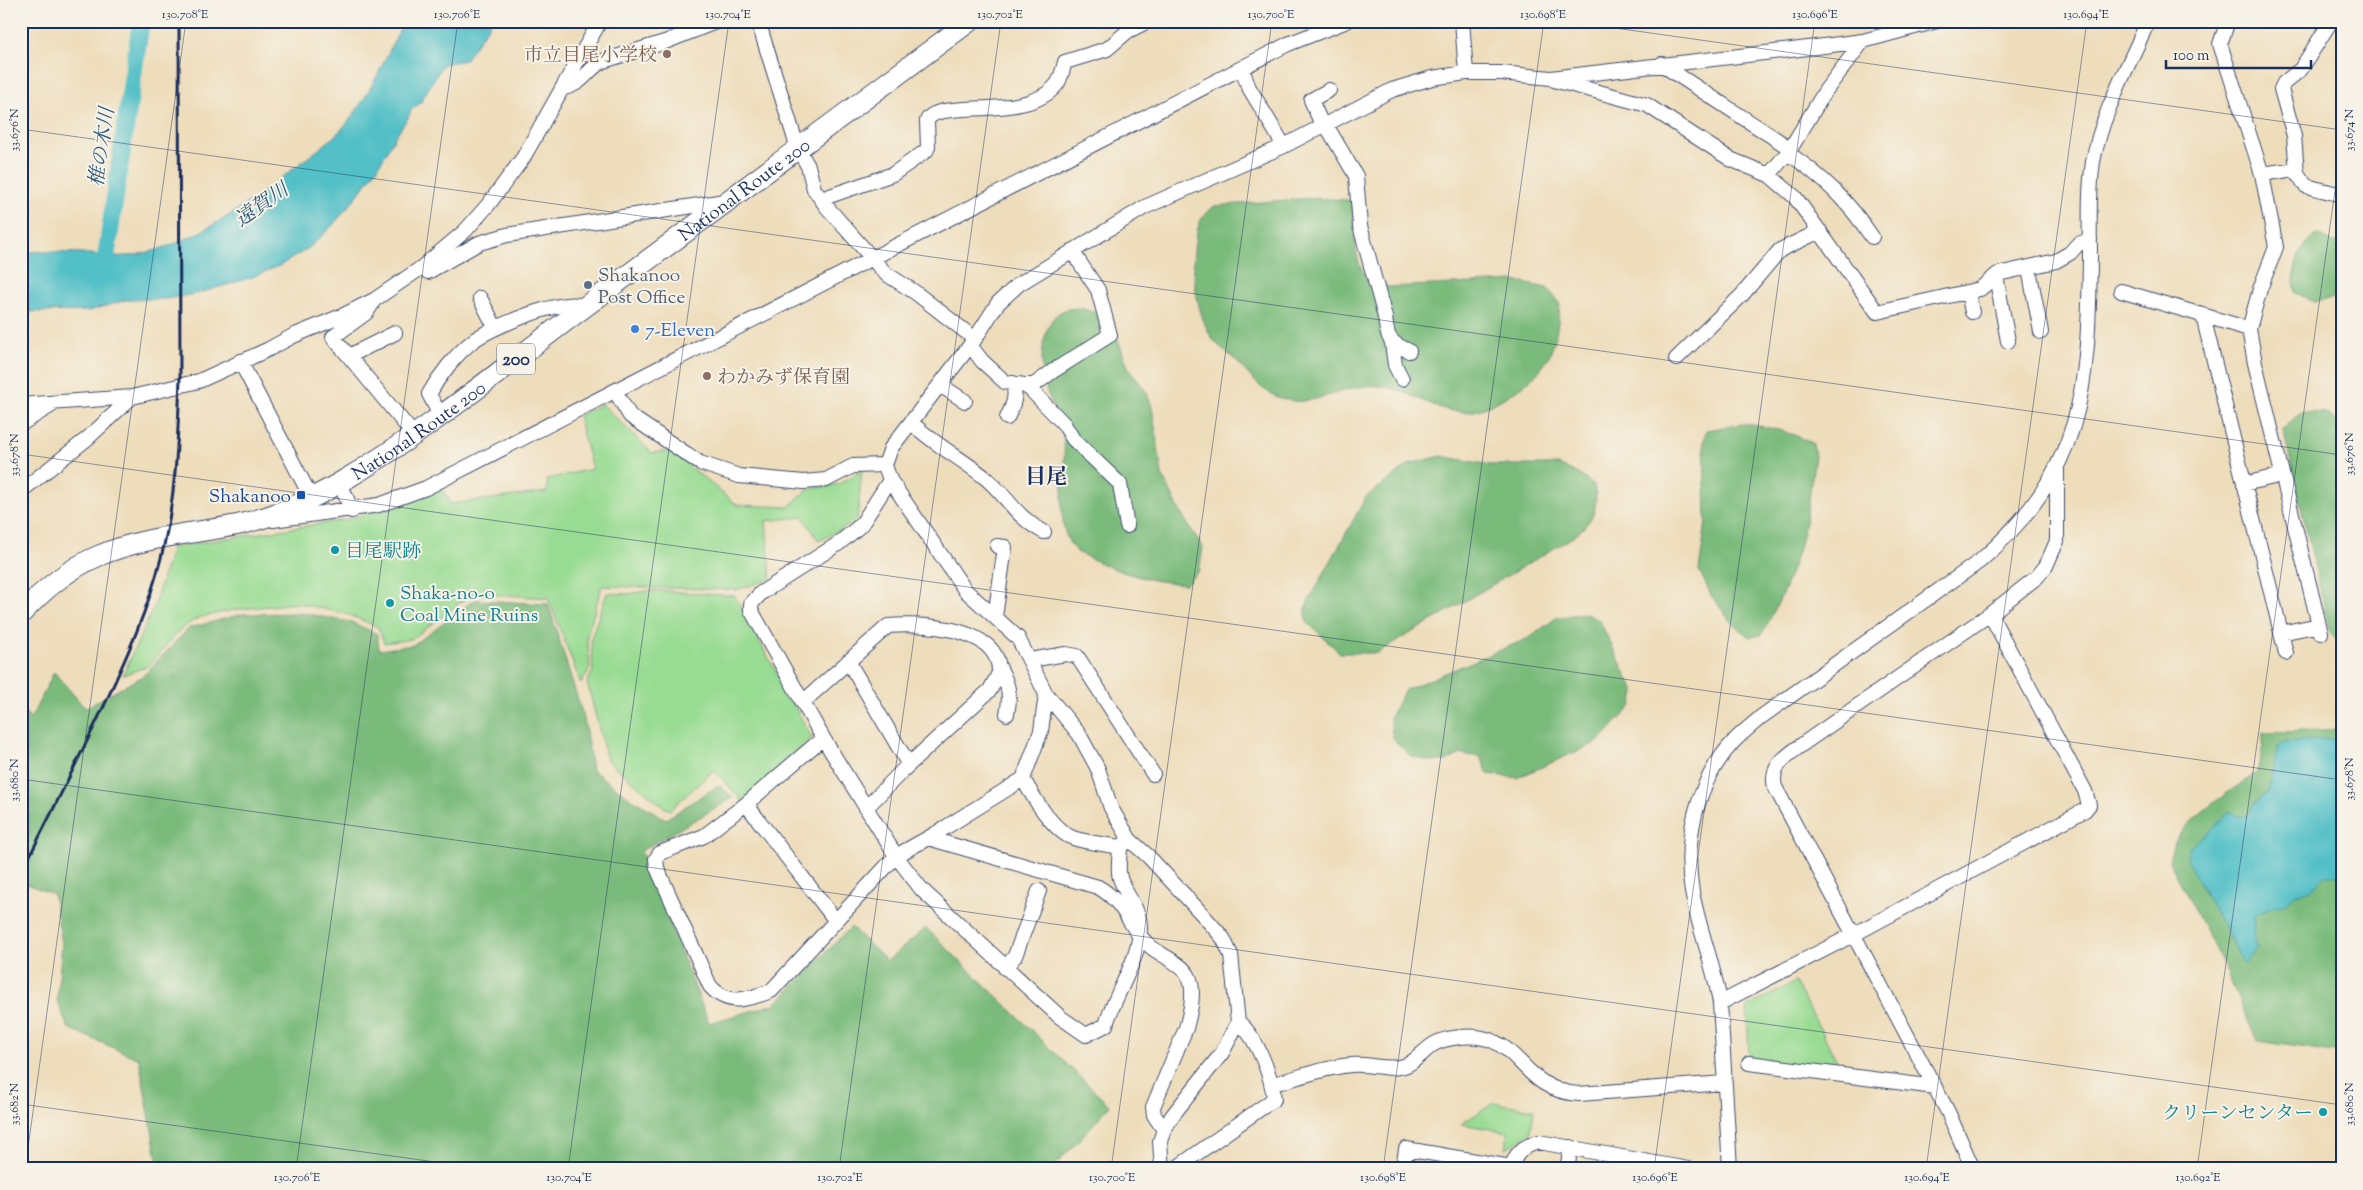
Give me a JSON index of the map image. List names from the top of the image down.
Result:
{
  "streets": {
    "highway": ["National Route 200", "200"]
  },
  "districts": ["目尾"],
  "water": ["椎の木川", "遠賀川"],
  "places": {
    "other": [
      "市立目尾小学校",
      "Shakanoo Post Office",
      "7-Eleven",
      "わかみず保育園",
      "目尾駅跡",
      "Shaka-no-o Coal Mine Ruins",
      "クリーンセンター"
    ],
    "transit": ["Shakanoo"]
  },
  "scale_bar": "100 m",
  "coordinates": [
    "130.708°E",
    "130.706°E",
    "130.704°E",
    "130.702°E",
    "130.700°E",
    "130.698°E",
    "130.696°E",
    "130.694°E",
    "33.674°N",
    "33.676°N",
    "33.678°N",
    "33.680°N",
    "33.682°N",
    "130.692°E"
  ]
}
